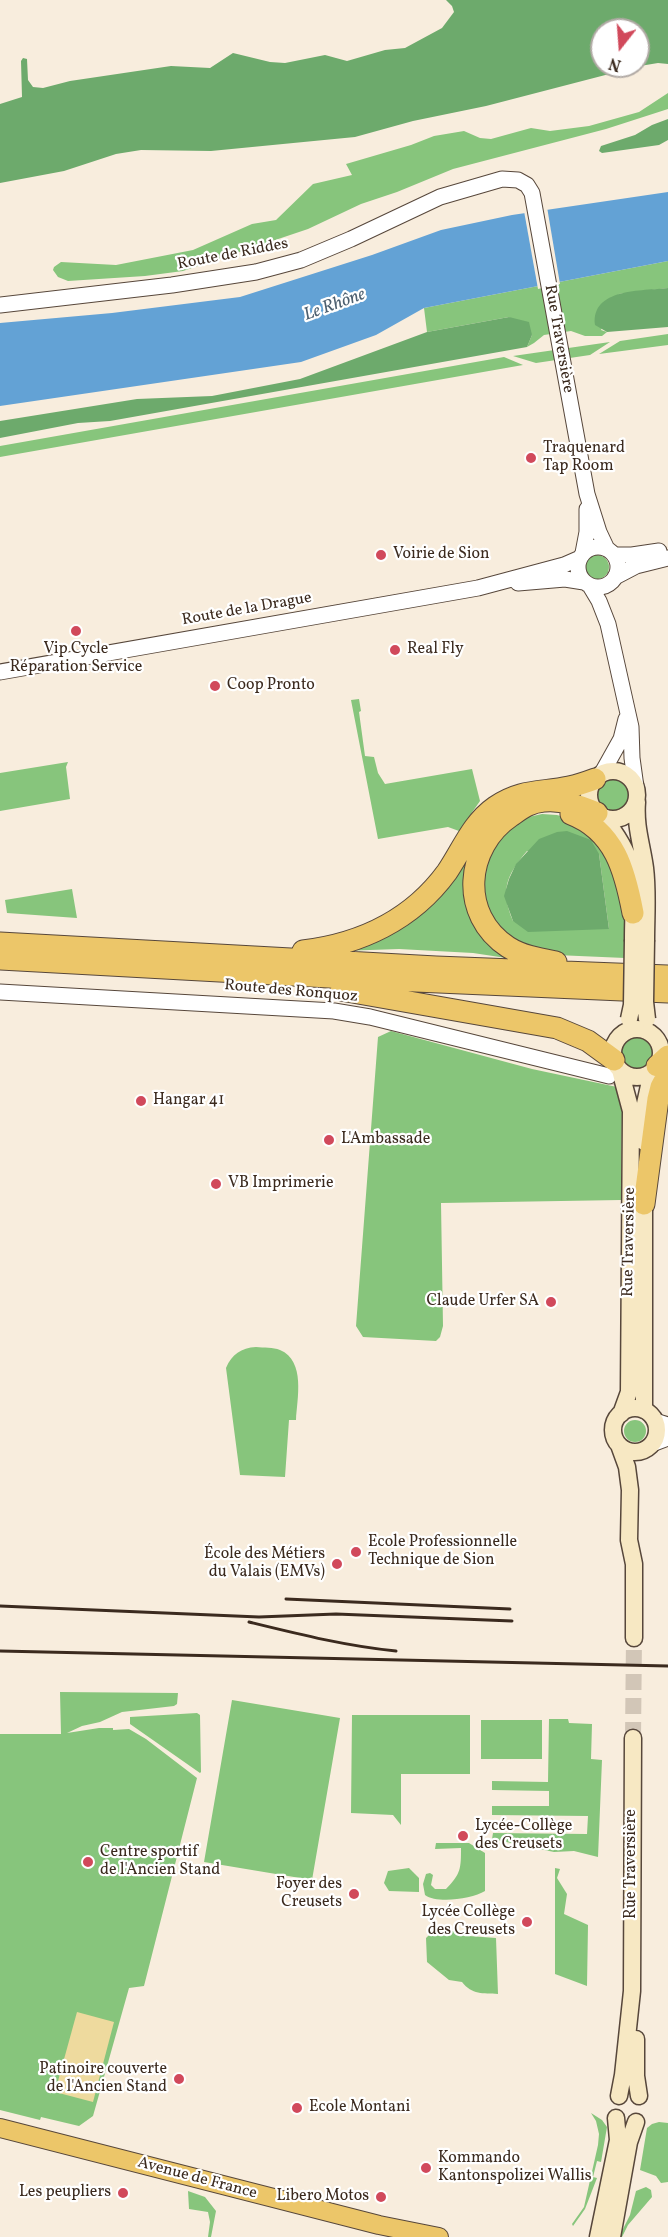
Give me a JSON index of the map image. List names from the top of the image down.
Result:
{
  "streets": {
    "main road": ["Rue Traversière", "Avenue de France"],
    "street": ["Route de Riddes", "Route de la Drague", "Route des Ronquoz"]
  },
  "crossings": [
    ["Route de Riddes", "Rue Traversière"],
    ["Rue Traversière", "Route de la Drague"],
    ["Rue Traversière", "Route des Ronquoz"]
  ],
  "water": ["Le Rhône"],
  "places": [
    "Traquenard Tap Room",
    "Voirie de Sion",
    "Vip Cycle Réparation Service",
    "Real Fly",
    "Coop Pronto",
    "Hangar 41",
    "L'Ambassade",
    "VB Imprimerie",
    "Claude Urfer SA",
    "Ecole Professionnelle Technique de Sion",
    "École des Métiers du Valais (EMVs)",
    "Lycée-Collège des Creusets",
    "Centre sportif de l'Ancien Stand",
    "Foyer des Creusets",
    "Lycée Collège des Creusets",
    "Patinoire couverte de l'Ancien Stand",
    "Ecole Montani",
    "Kommando Kantonspolizei Wallis",
    "Les peupliers",
    "Libero Motos"
  ],
  "north": "bottom"
}
